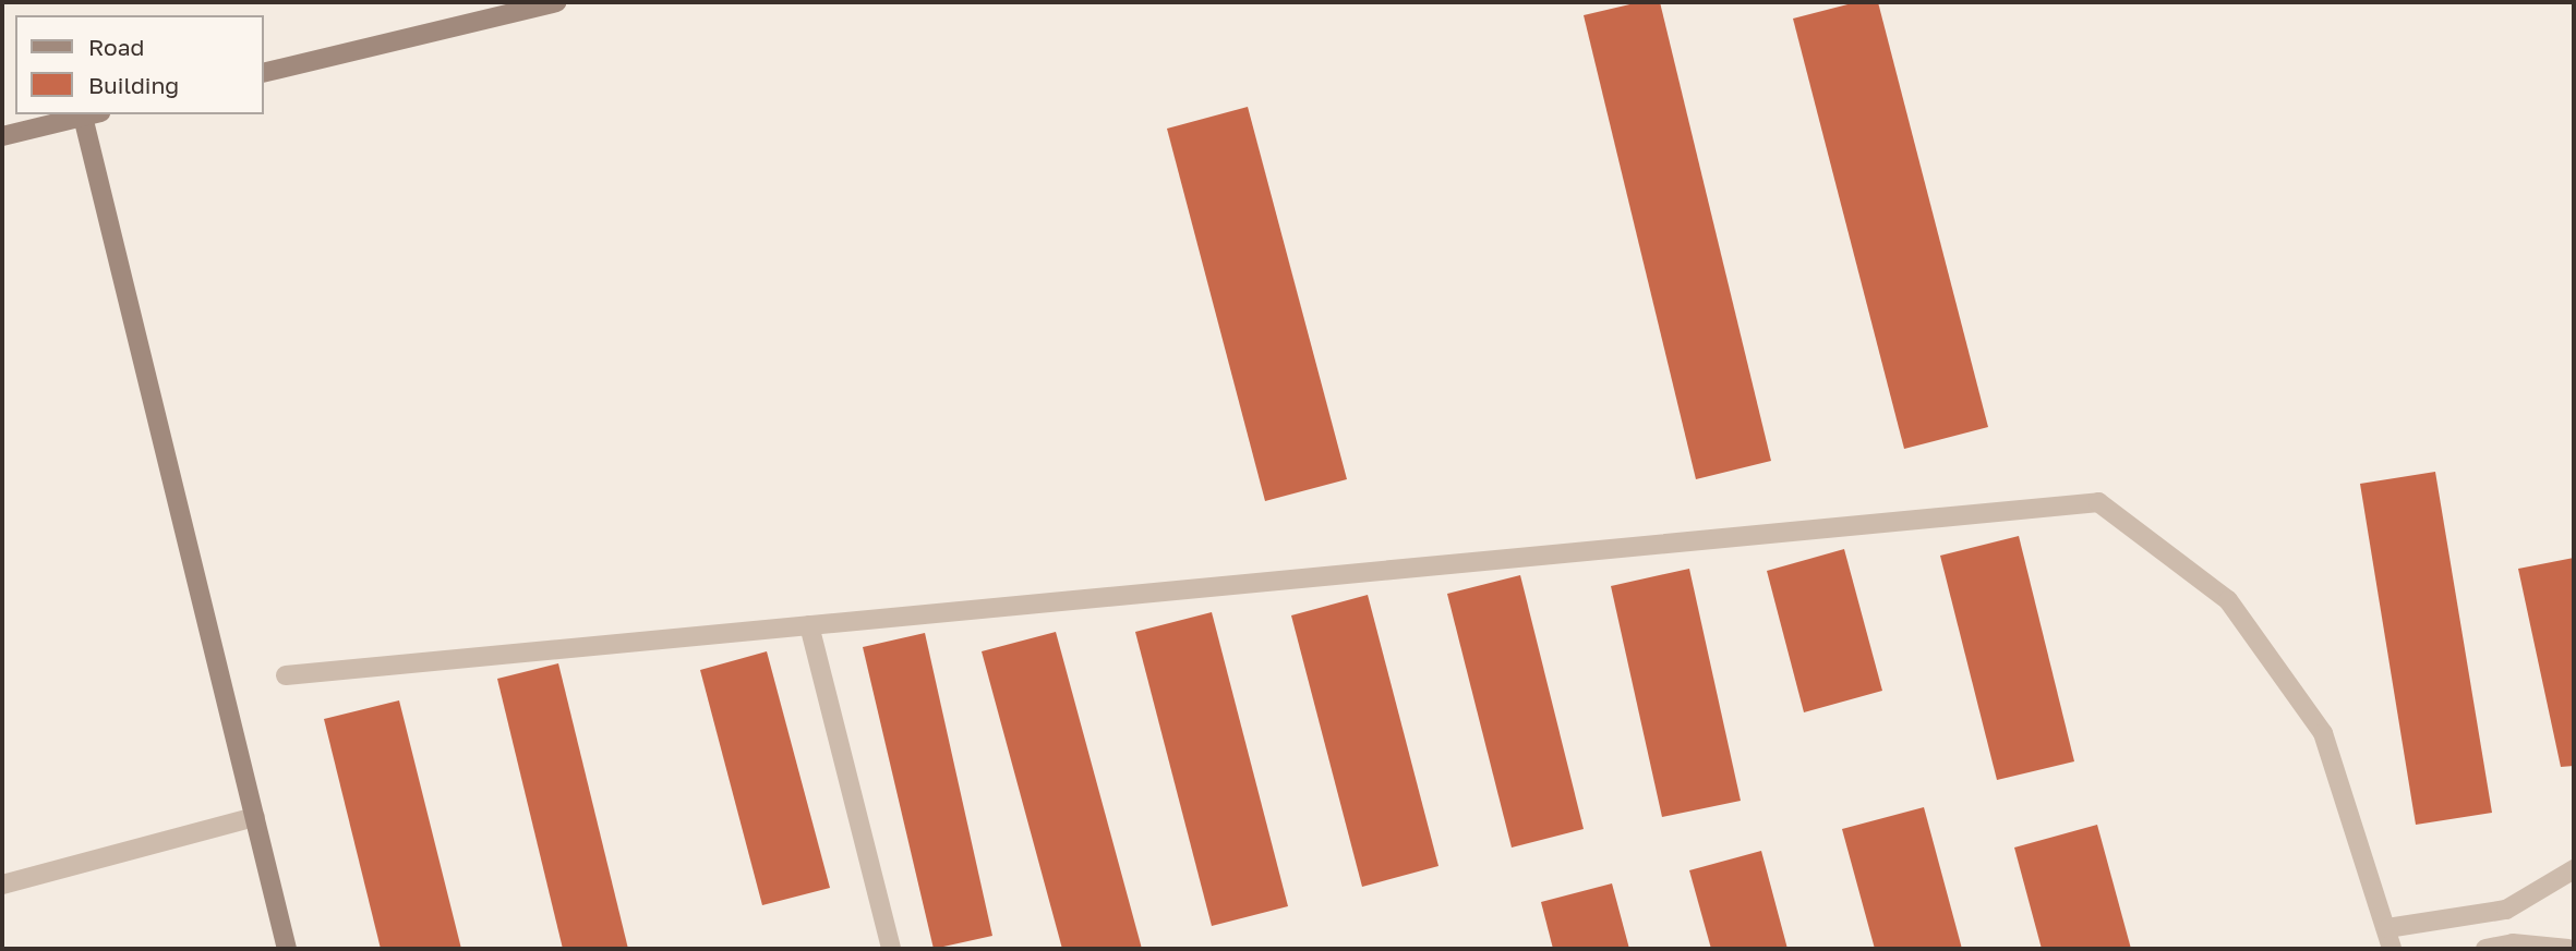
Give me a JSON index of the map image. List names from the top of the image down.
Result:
{
  "legend": ["Road", "Building"]
}
